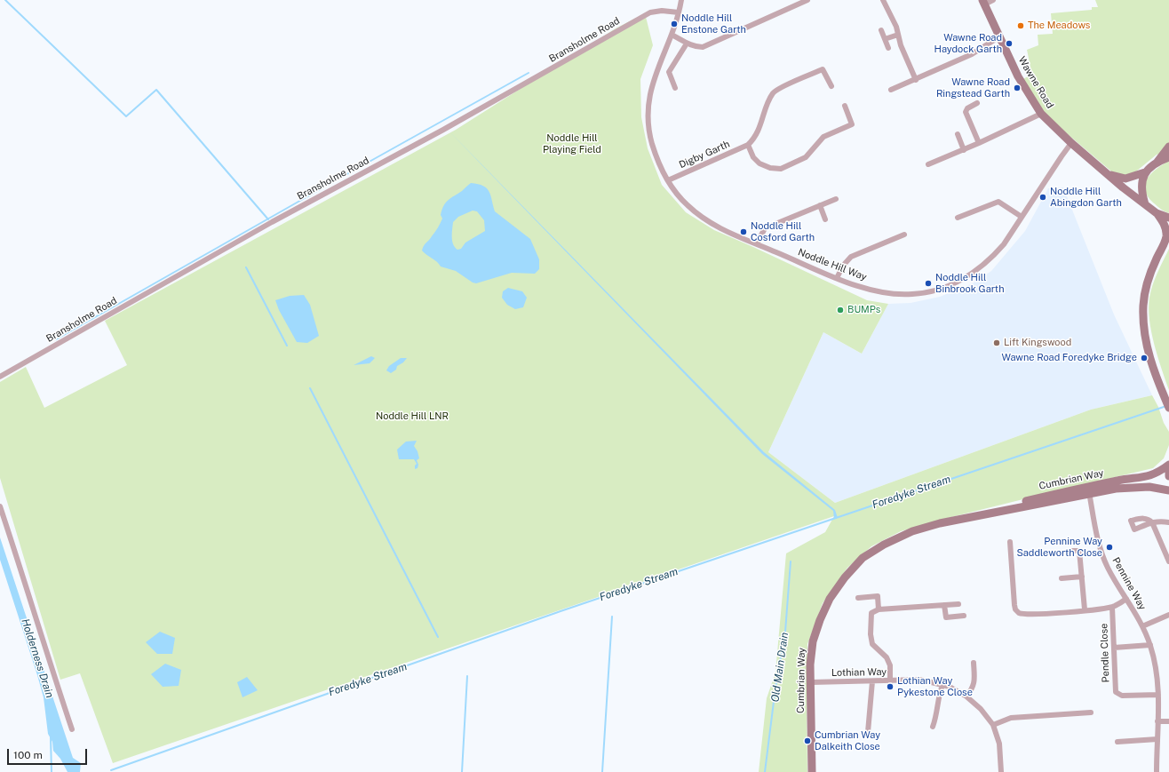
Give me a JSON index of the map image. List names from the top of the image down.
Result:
{
  "streets": {
    "street": [
      "Bransholme Road",
      "Wawne Road",
      "Digby Garth",
      "Noddle Hill Way",
      "Cumbrian Way",
      "Pennine Way",
      "Pendle Close",
      "Lothian Way"
    ]
  },
  "crossings": [
    ["Bransholme Road", "Noddle Hill Way"],
    ["Wawne Road", "Noddle Hill Way"],
    ["Digby Garth", "Noddle Hill Way"],
    ["Cumbrian Way", "Pennine Way"],
    ["Cumbrian Way", "Lothian Way"],
    ["Pennine Way", "Pendle Close"]
  ],
  "water": ["Foredyke Stream", "Holderness Drain", "Old Main Drain"],
  "parks": ["Noddle Hill Playing Field", "Noddle Hill LNR"],
  "places": [
    "Noddle Hill Enstone Garth",
    "The Meadows",
    "Wawne Road Haydock Garth",
    "Wawne Road Ringstead Garth",
    "Noddle Hill Abingdon Garth",
    "Noddle Hill Cosford Garth",
    "Noddle Hill Binbrook Garth",
    "BUMPs",
    "Lift Kingswood",
    "Wawne Road Foredyke Bridge",
    "Pennine Way Saddleworth Close",
    "Lothian Way Pykestone Close",
    "Cumbrian Way Dalkeith Close"
  ],
  "scale_bar": "100 m"
}
